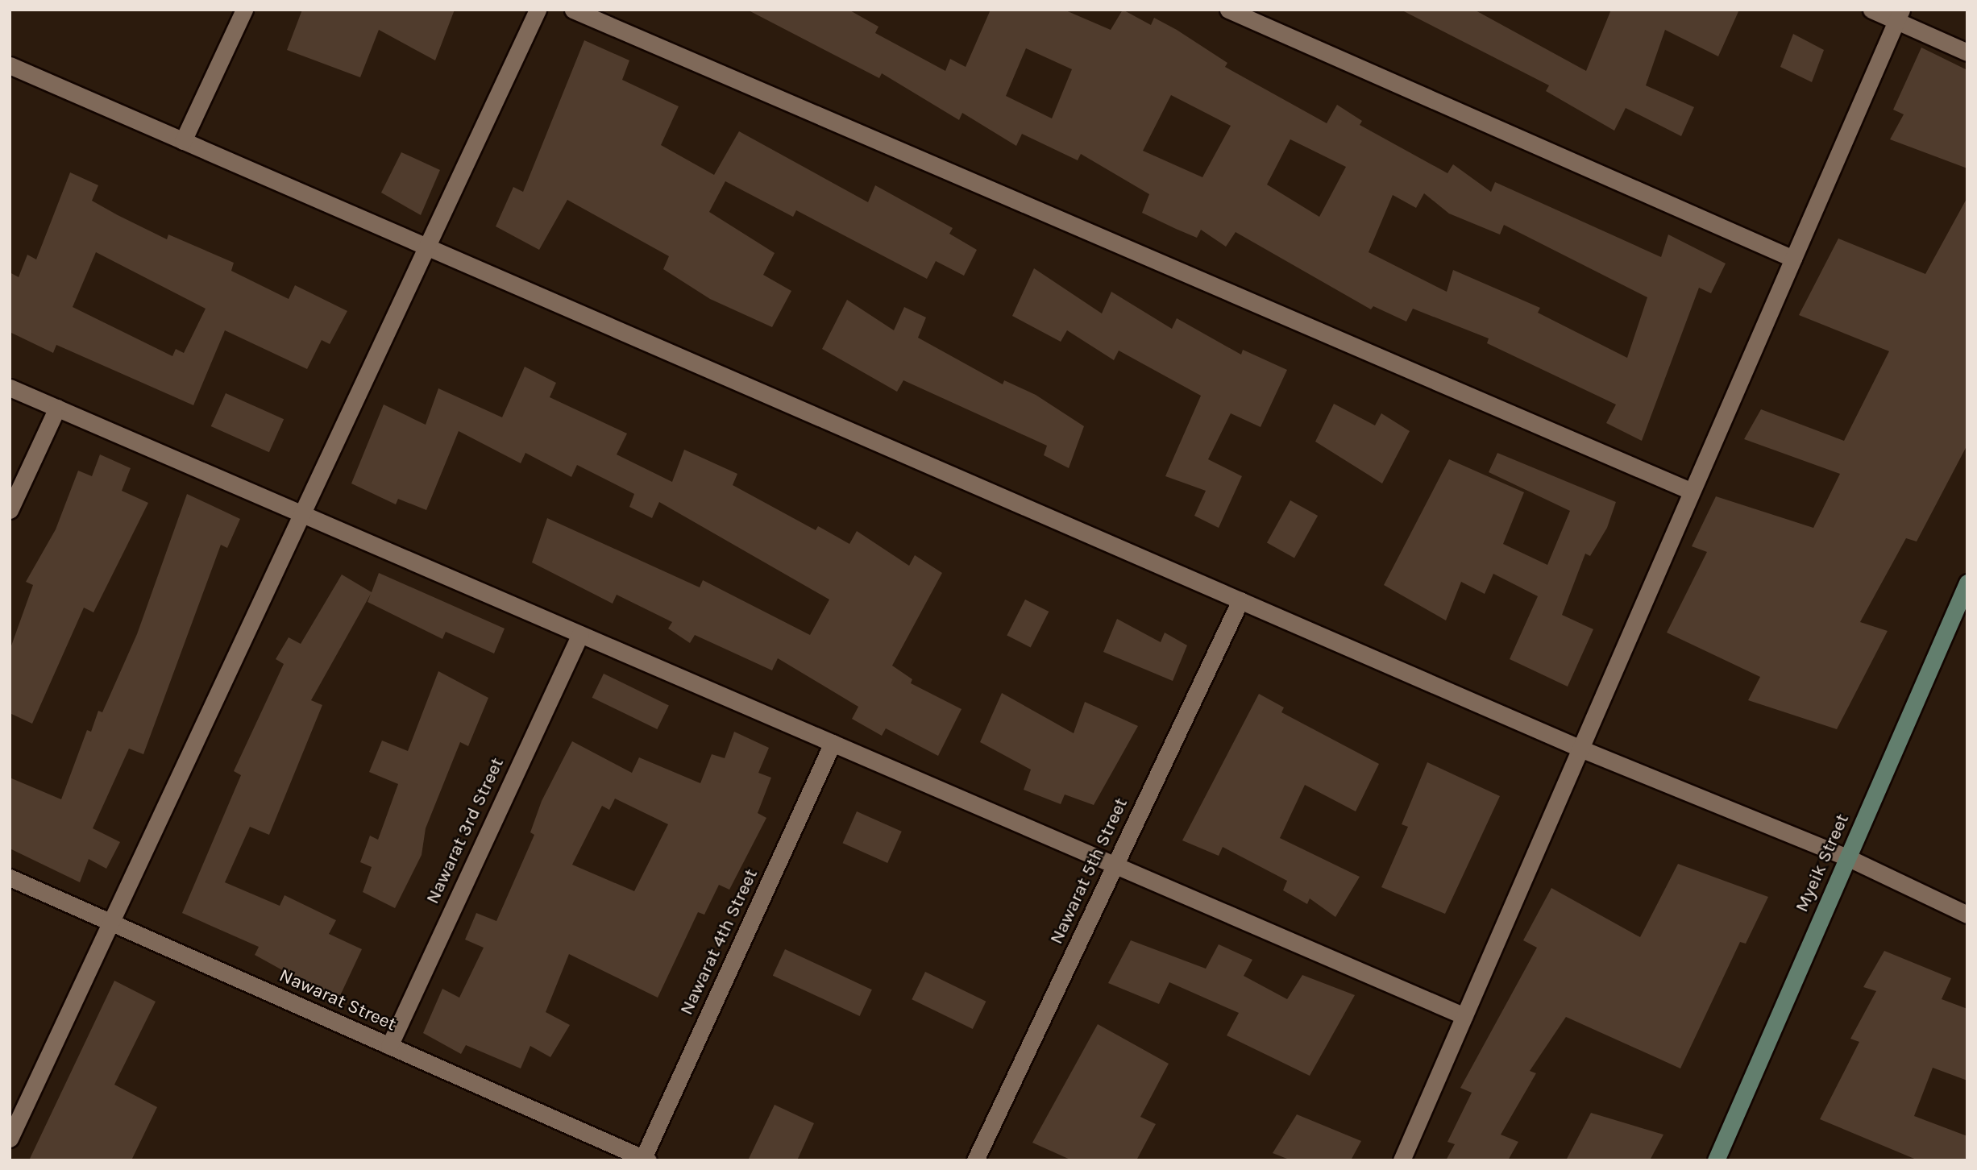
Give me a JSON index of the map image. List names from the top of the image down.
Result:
{
  "streets": {
    "street": [
      "Nawarat 3rd Street",
      "Myeik Street",
      "Nawarat 5th Street",
      "Nawarat 4th Street",
      "Nawarat Street"
    ]
  },
  "crossings": [
    ["Nawarat 3rd Street", "Nawarat Street"],
    ["Nawarat 4th Street", "Nawarat Street"]
  ]
}
